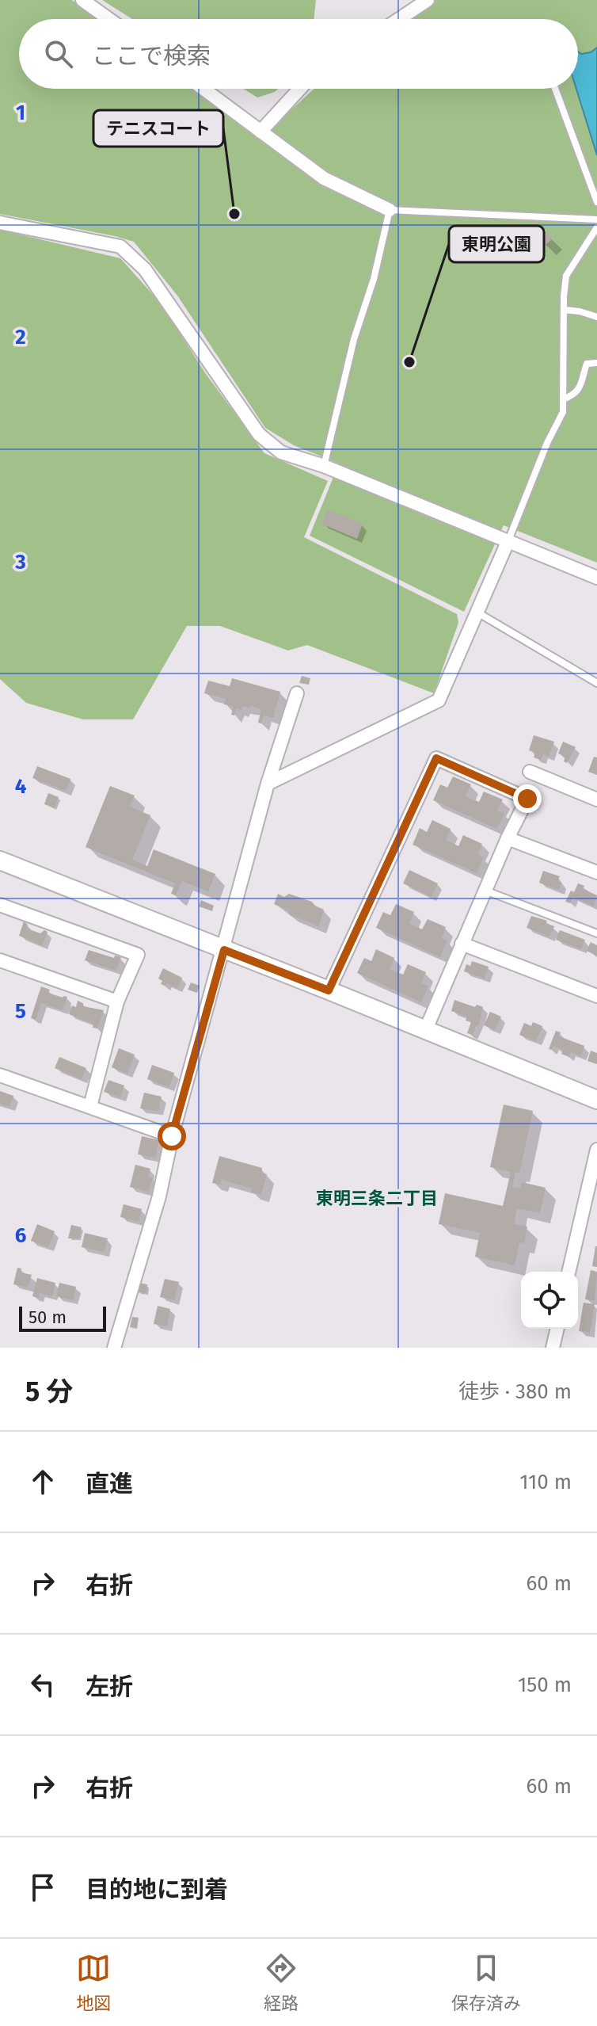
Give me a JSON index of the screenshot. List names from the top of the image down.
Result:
{
  "districts": ["東明三条二丁目"],
  "places": ["テニスコート", "東明公園"],
  "scale_bar": "50 m",
  "page": {
    "search": "ここで検索",
    "scale": "50 m",
    "heading": ["5 分", "徒歩 · 380 m"],
    "list": [
      ["直進", "110 m"],
      ["右折", "60 m"],
      ["左折", "150 m"],
      ["右折", "60 m"],
      "目的地に到着"
    ],
    "nav": ["地図", "経路", "保存済み"]
  },
  "grid": {
    "rows": [
      "1",
      "2",
      "3",
      "4",
      "5",
      "6"
    ]
  }
}
